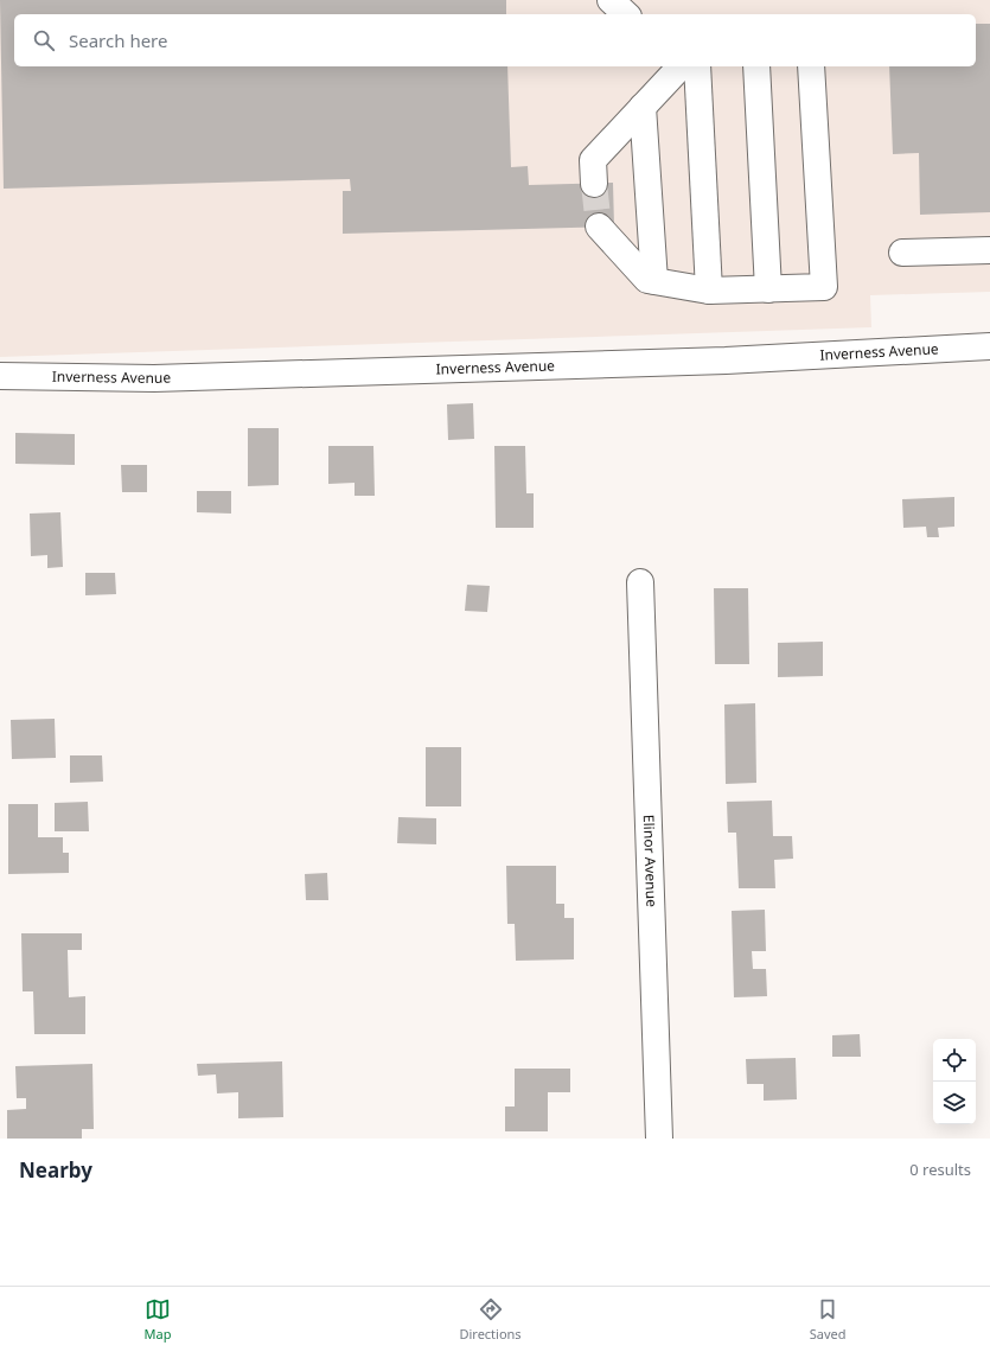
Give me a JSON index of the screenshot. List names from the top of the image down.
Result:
{
  "streets": {
    "street": ["Inverness Avenue", "Elinor Avenue"]
  },
  "page": {
    "search": "Search here",
    "heading": ["Nearby", "0 results"],
    "nav": ["Map", "Directions", "Saved"]
  }
}
